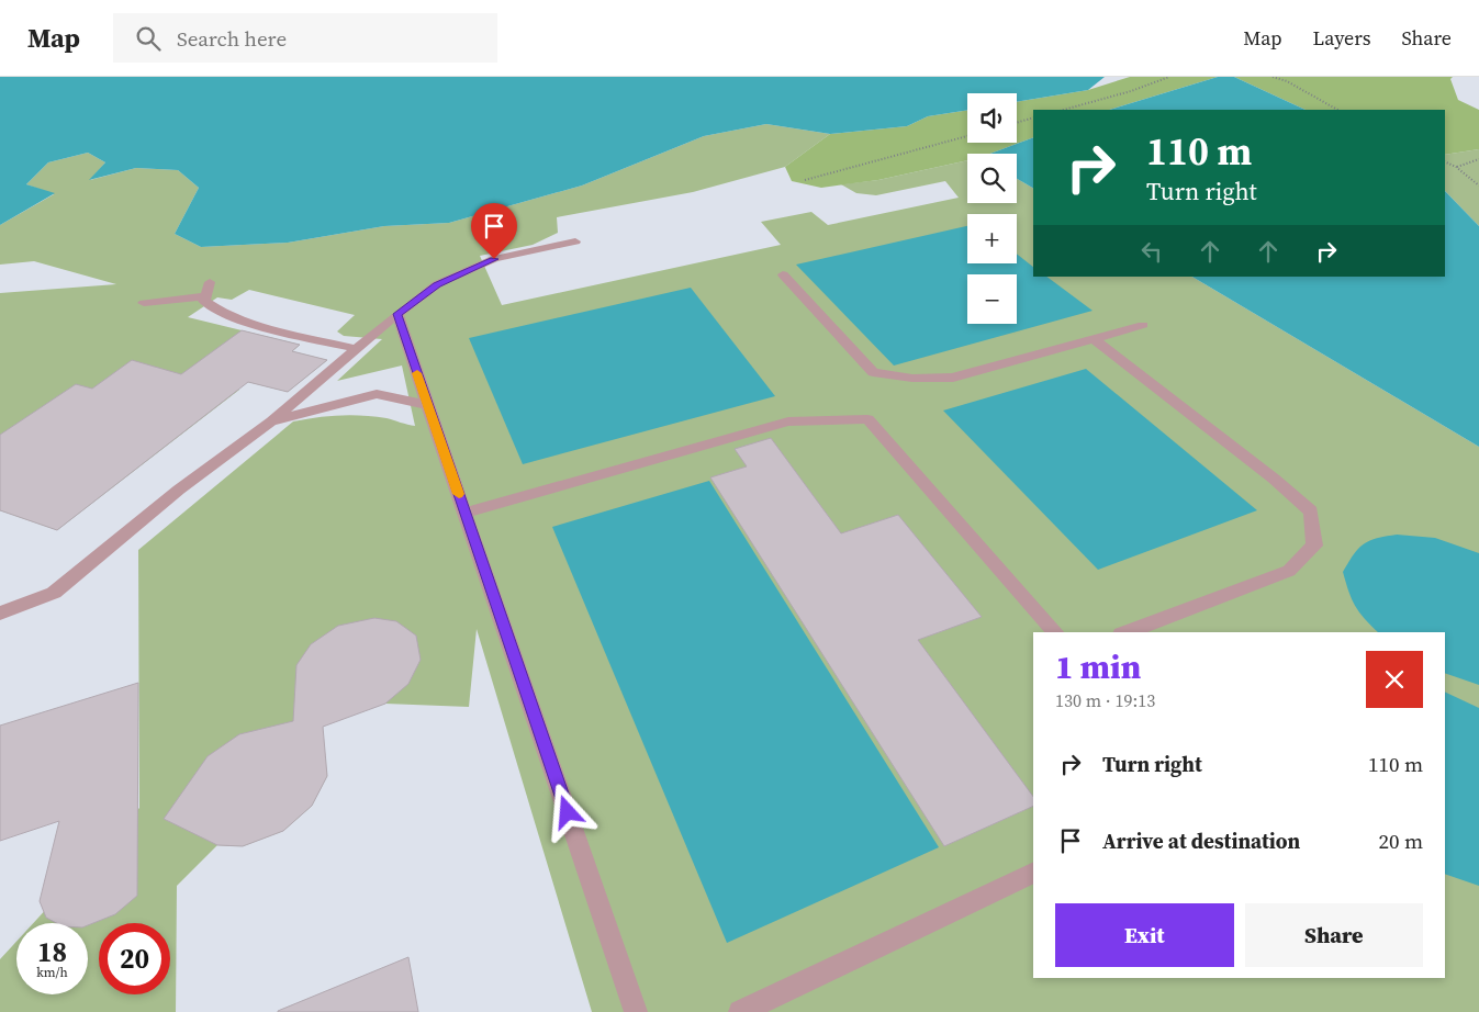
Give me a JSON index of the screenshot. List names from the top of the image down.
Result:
{
  "page": {
    "header": "Map",
    "search": "Search here",
    "nav": ["Map", "Layers", "Share"],
    "map_buttons": ["+", "−"],
    "turn": ["110 m", "Turn right"],
    "heading": ["1 min", "130 m · 19:13"],
    "list": [
      {
        "name": "Turn right",
        "value": "110 m"
      },
      {
        "name": "Arrive at destination",
        "value": "20 m"
      }
    ],
    "buttons": ["Exit", "Share"],
    "speed": "18 km/h",
    "limit": "20"
  }
}
